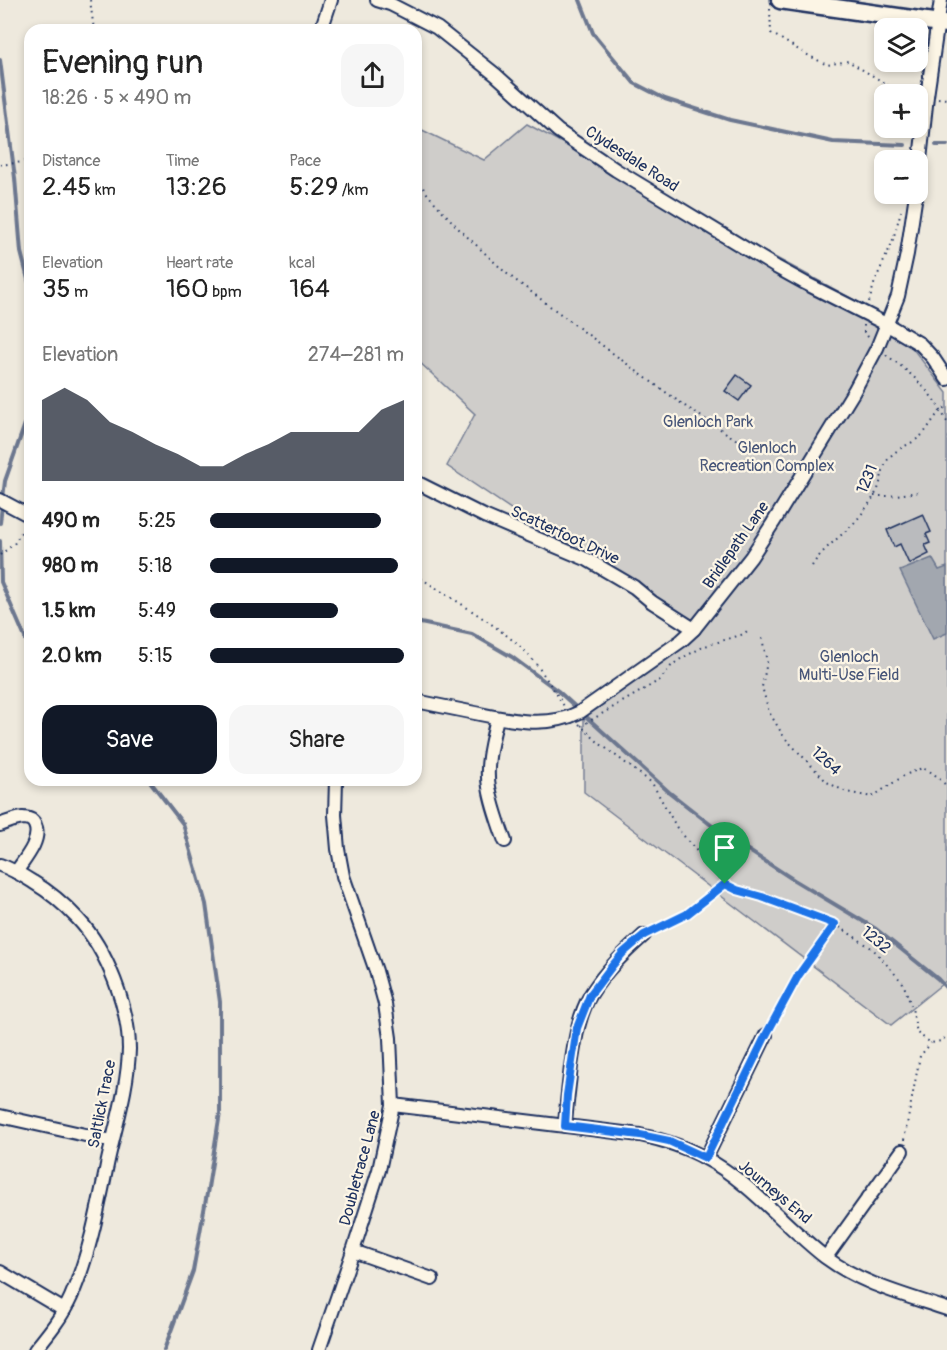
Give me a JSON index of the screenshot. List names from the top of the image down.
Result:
{
  "streets": {
    "street": [
      "Clydesdale Road",
      "Scatterfoot Drive",
      "Bridlepath Lane",
      "Saltlick Trace",
      "Doubletrace Lane",
      "Journeys End"
    ],
    "path": ["1231", "1264", "1232"]
  },
  "crossings": [
    ["Clydesdale Road", "Bridlepath Lane"],
    ["Scatterfoot Drive", "Bridlepath Lane"],
    ["Bridlepath Lane", "1232"],
    ["Doubletrace Lane", "Journeys End"]
  ],
  "parks": ["Glenloch Park", "Glenloch Recreation Complex", "Glenloch Multi-Use Field"],
  "page": {
    "map_buttons": ["+", "−"],
    "heading": ["Evening run", "18:26 · 5 × 490 m"],
    "stats": [
      ["Distance", "2.45 km"],
      ["Time", "13:26"],
      ["Pace", "5:29 /km"],
      ["Elevation", "35 m"],
      ["Heart rate", "160 bpm"],
      ["kcal", "164"]
    ],
    "chart": ["Elevation", "274–281 m"],
    "list": [
      {
        "name": "490 m",
        "note": "5:25"
      },
      {
        "name": "980 m",
        "note": "5:18"
      },
      {
        "name": "1.5 km",
        "note": "5:49"
      },
      {
        "name": "2.0 km",
        "note": "5:15"
      }
    ],
    "buttons": ["Save", "Share"]
  }
}
